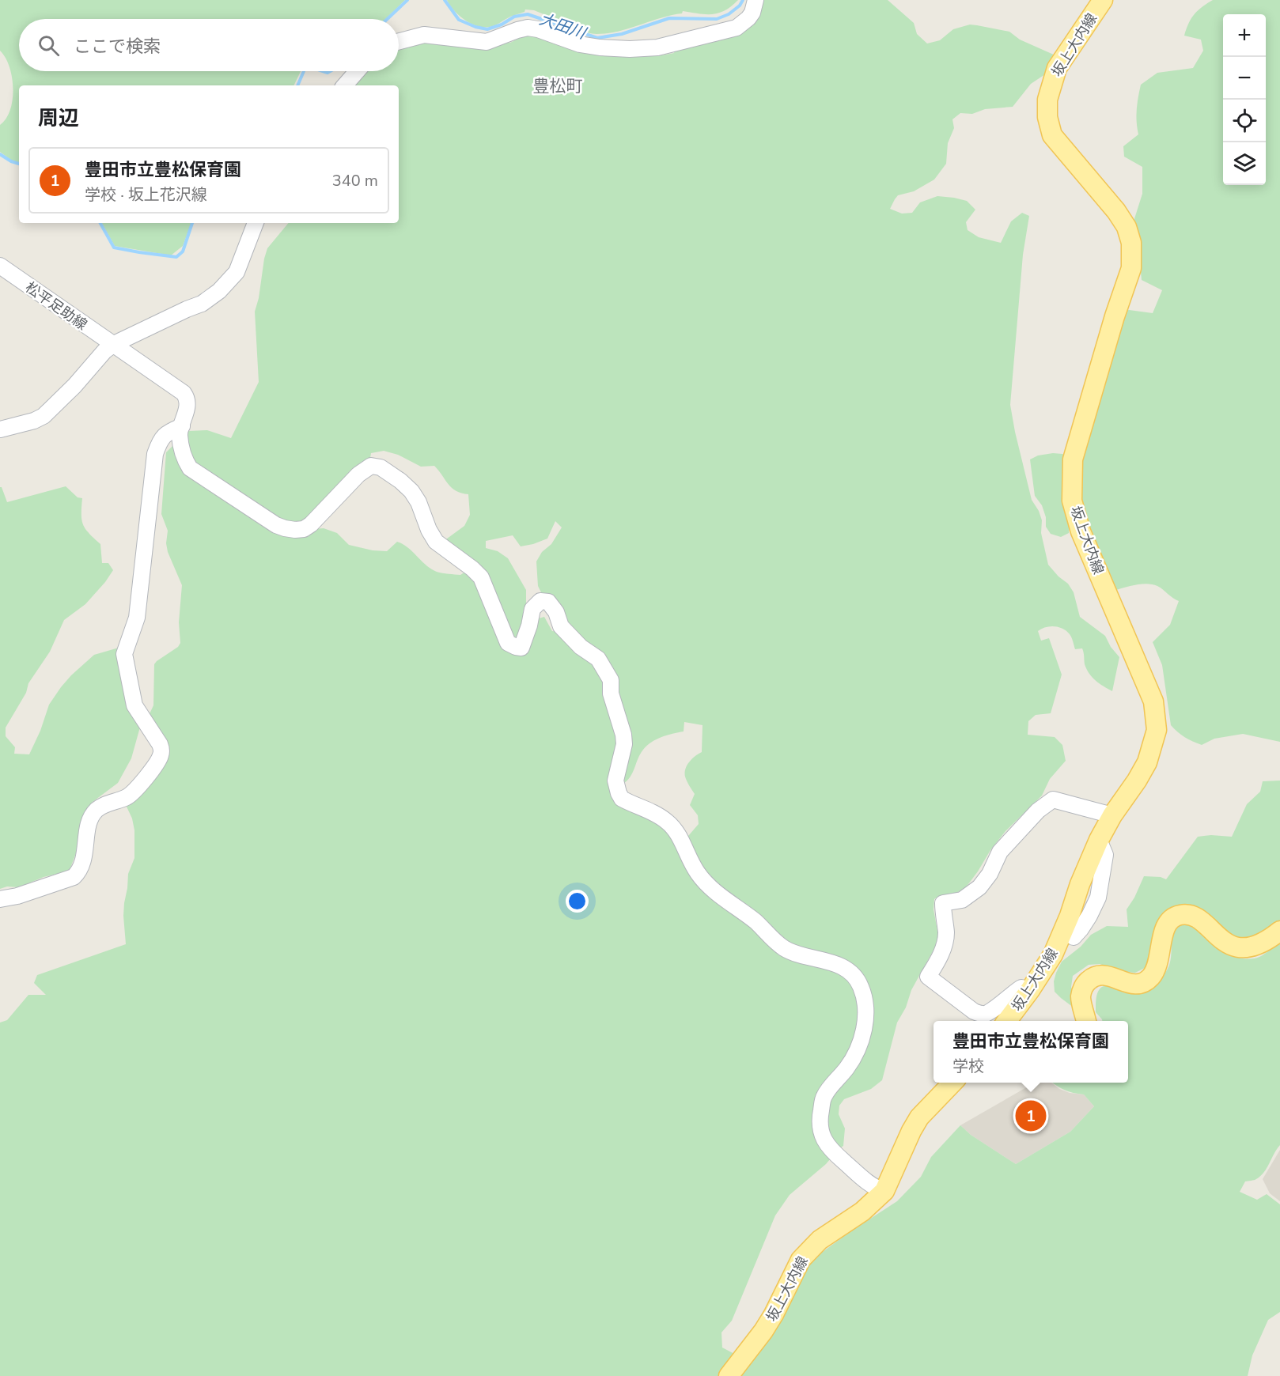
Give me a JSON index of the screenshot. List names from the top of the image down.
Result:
{
  "streets": {
    "main road": ["坂上大内線"],
    "street": ["松平足助線"]
  },
  "crossings": [
    ["坂上大内線", "松平足助線"]
  ],
  "districts": ["豊松町"],
  "water": ["大田川"],
  "page": {
    "map_buttons": ["+", "−"],
    "search": "ここで検索",
    "heading": "周辺",
    "list": [
      {
        "mark": "1",
        "name": "豊田市立豊松保育園",
        "note": "学校 · 坂上花沢線",
        "value": "340 m"
      }
    ],
    "popup": ["豊田市立豊松保育園", "学校"],
    "pins": "1"
  }
}
